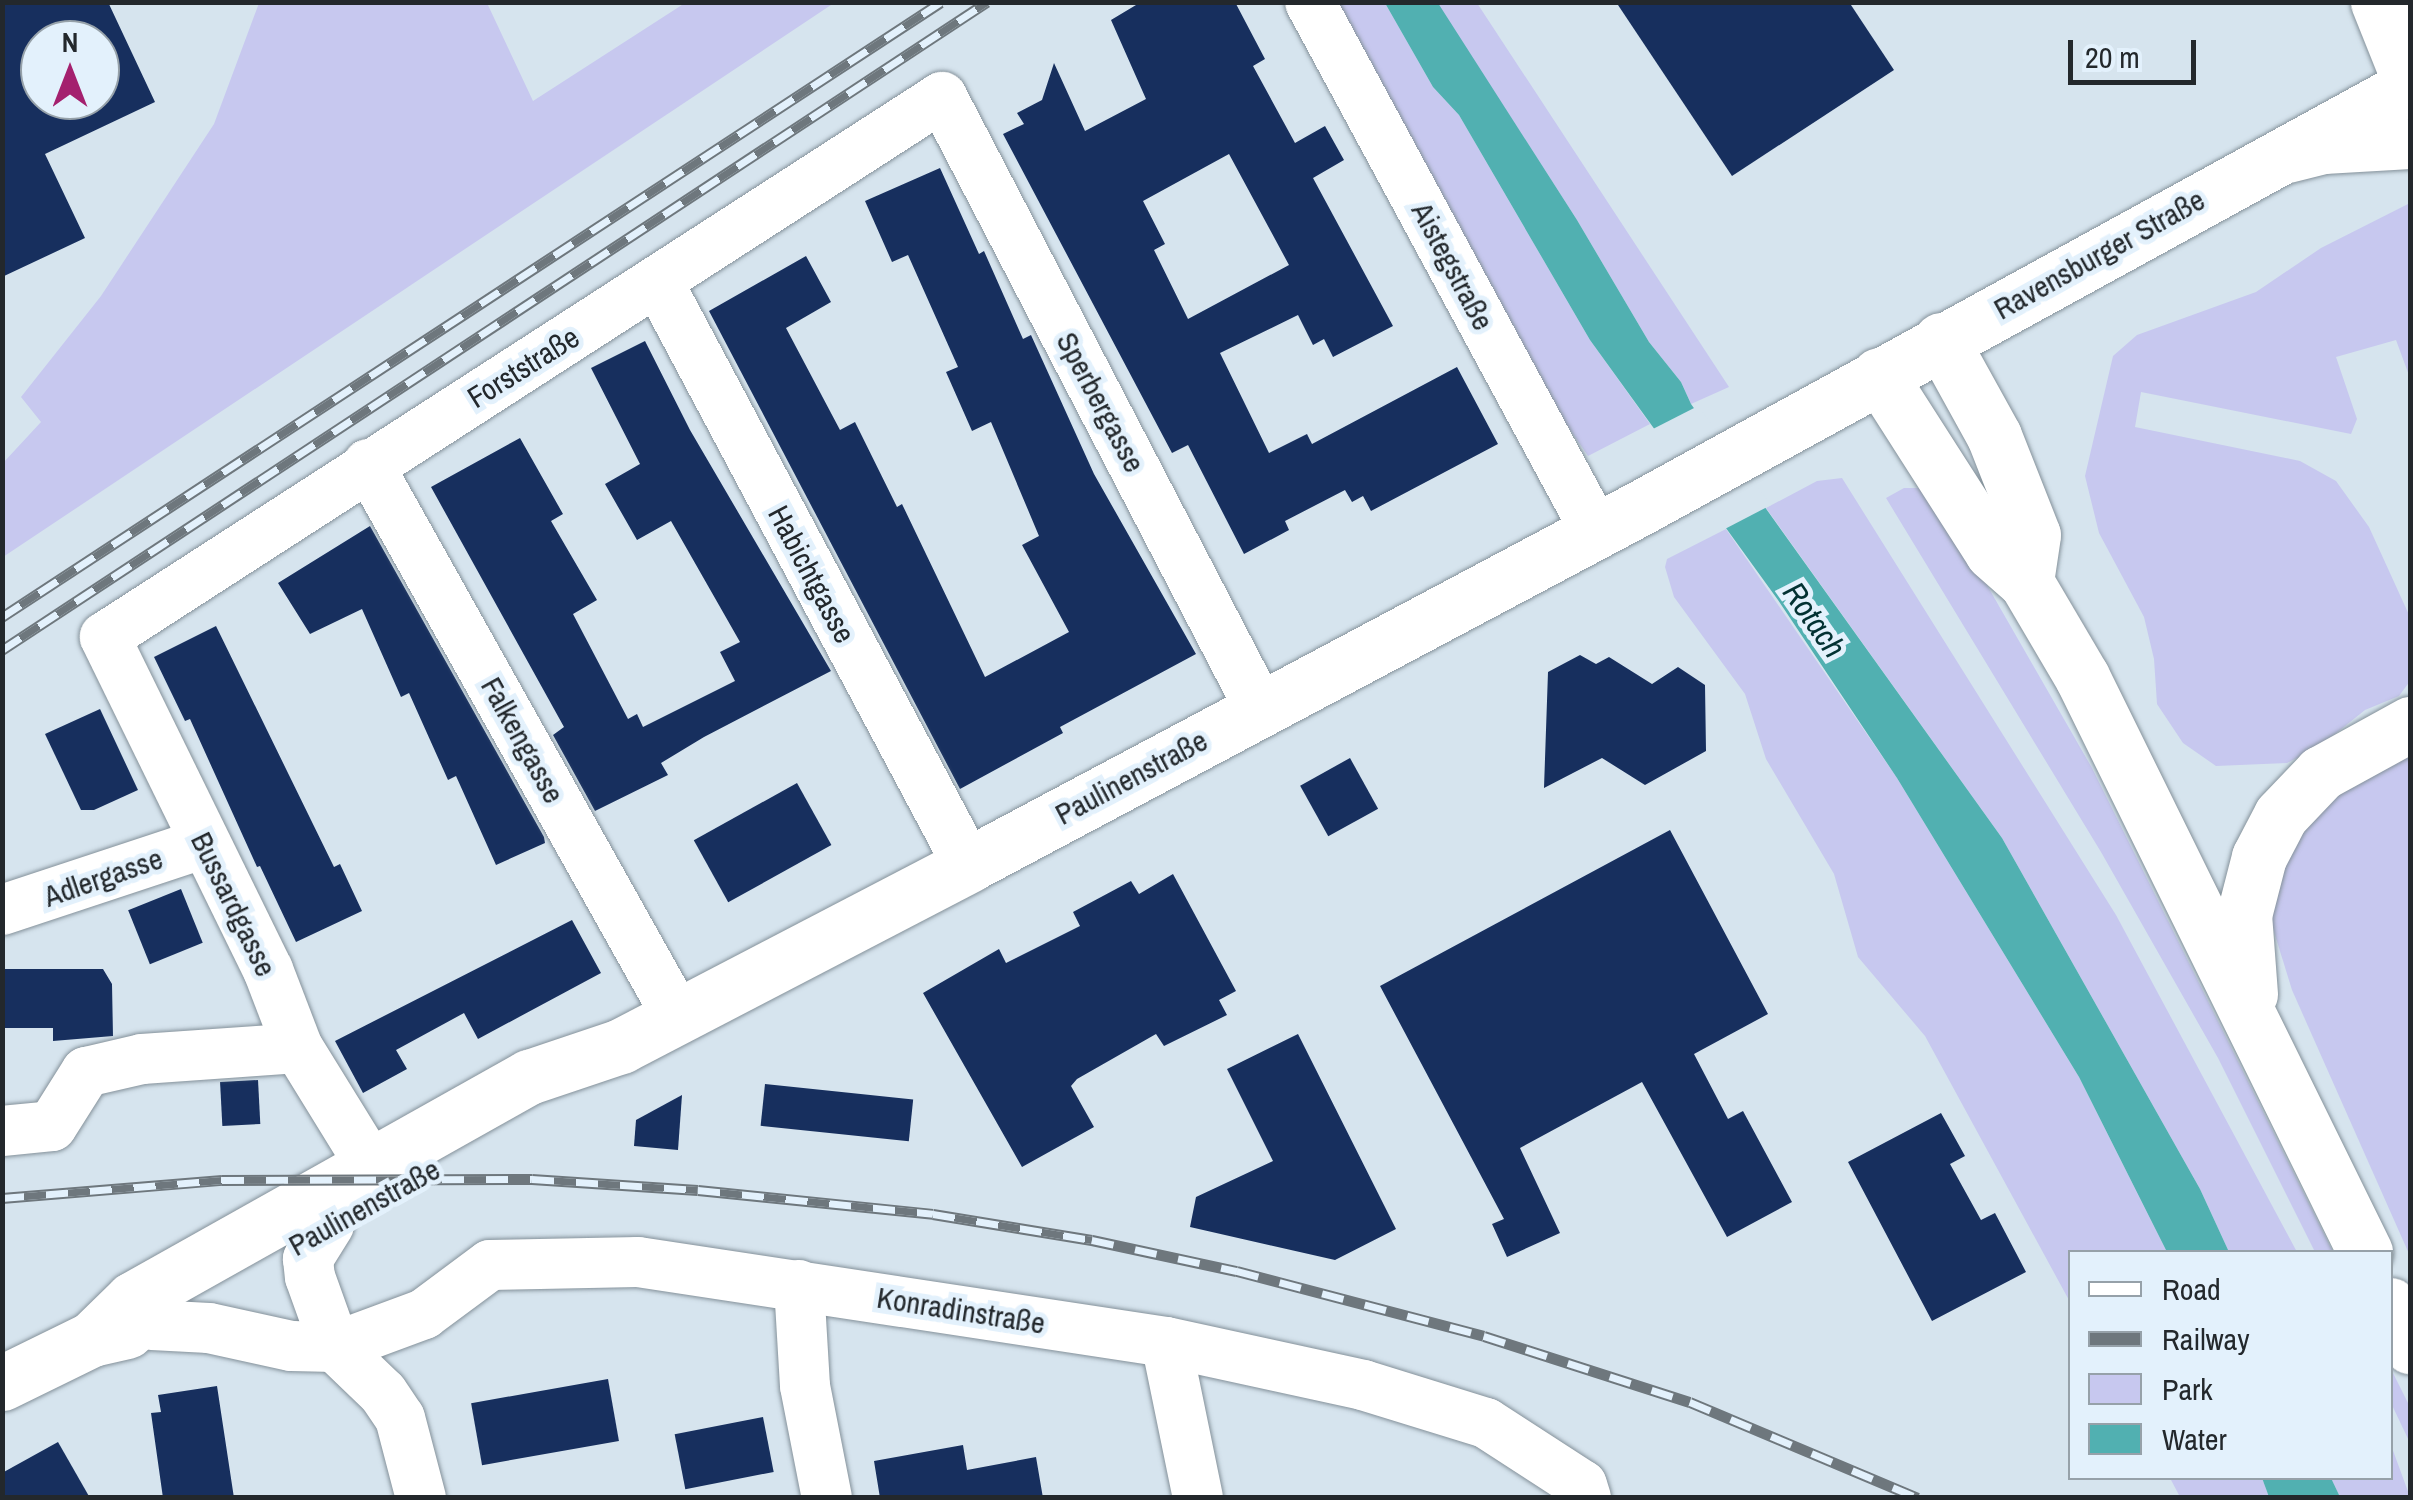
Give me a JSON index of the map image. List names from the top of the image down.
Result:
{
  "streets": {
    "main road": ["Ravensburger Straße", "Paulinenstraße"],
    "street": [
      "Aistegstraße",
      "Forststraße",
      "Sperbergasse",
      "Habichtgasse",
      "Falkengasse",
      "Adlergasse",
      "Bussardgasse",
      "Konradinstraße"
    ]
  },
  "crossings": [
    ["Ravensburger Straße", "Aistegstraße"],
    ["Ravensburger Straße", "Paulinenstraße"],
    ["Aistegstraße", "Paulinenstraße"],
    ["Forststraße", "Sperbergasse"],
    ["Forststraße", "Habichtgasse"],
    ["Forststraße", "Falkengasse"],
    ["Forststraße", "Bussardgasse"],
    ["Sperbergasse", "Paulinenstraße"],
    ["Habichtgasse", "Paulinenstraße"],
    ["Falkengasse", "Paulinenstraße"],
    ["Paulinenstraße", "Bussardgasse"],
    ["Adlergasse", "Bussardgasse"]
  ],
  "water": ["Rotach"],
  "legend": [
    "Road",
    "Railway",
    "Park",
    "Water"
  ],
  "scale_bar": "20 m",
  "north": "top"
}
